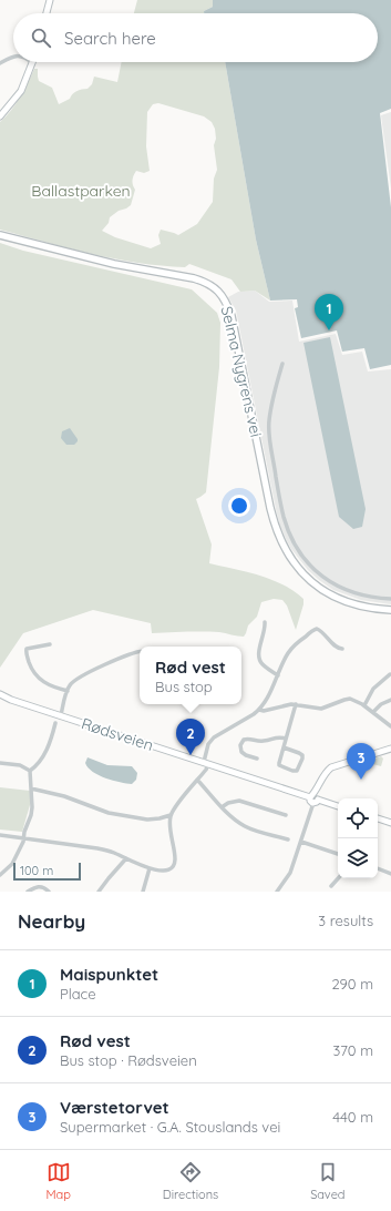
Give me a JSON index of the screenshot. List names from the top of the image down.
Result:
{
  "streets": {
    "main road": ["Selma Nygrens vei"],
    "street": ["Rødsveien"]
  },
  "parks": ["Ballastparken"],
  "scale_bar": "100 m",
  "page": {
    "search": "Search here",
    "pins": ["1", "2", "3"],
    "popup": ["Rød vest", "Bus stop"],
    "scale": "100 m",
    "heading": ["Nearby", "3 results"],
    "list": [
      {
        "mark": "1",
        "name": "Maispunktet",
        "note": "Place",
        "value": "290 m"
      },
      {
        "mark": "2",
        "name": "Rød vest",
        "note": "Bus stop · Rødsveien",
        "value": "370 m"
      },
      {
        "mark": "3",
        "name": "Værstetorvet",
        "note": "Supermarket · G.A. Stouslands vei",
        "value": "440 m"
      }
    ],
    "nav": ["Map", "Directions", "Saved"]
  }
}
